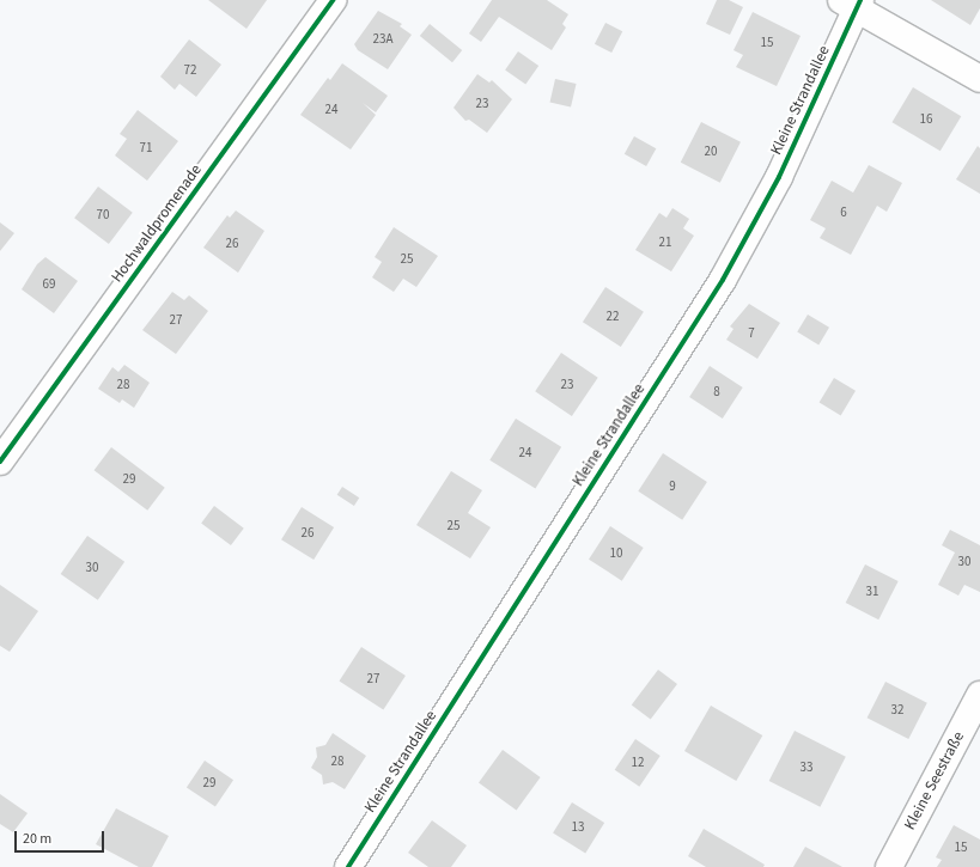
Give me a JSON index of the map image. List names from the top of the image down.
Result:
{
  "streets": {
    "street": ["Kleine Strandallee", "Hochwaldpromenade", "Kleine Seestraße"]
  },
  "house_numbers": [
    "23A",
    "15",
    "72",
    "23",
    "24",
    "16",
    "71",
    "20",
    "6",
    "70",
    "21",
    "26",
    "25",
    "69",
    "22",
    "27",
    "7",
    "28",
    "23",
    "8",
    "24",
    "29",
    "9",
    "25",
    "26",
    "10",
    "30",
    "30",
    "31",
    "27",
    "32",
    "28",
    "12",
    "33",
    "29",
    "13",
    "15"
  ],
  "scale_bar": "20 m"
}
